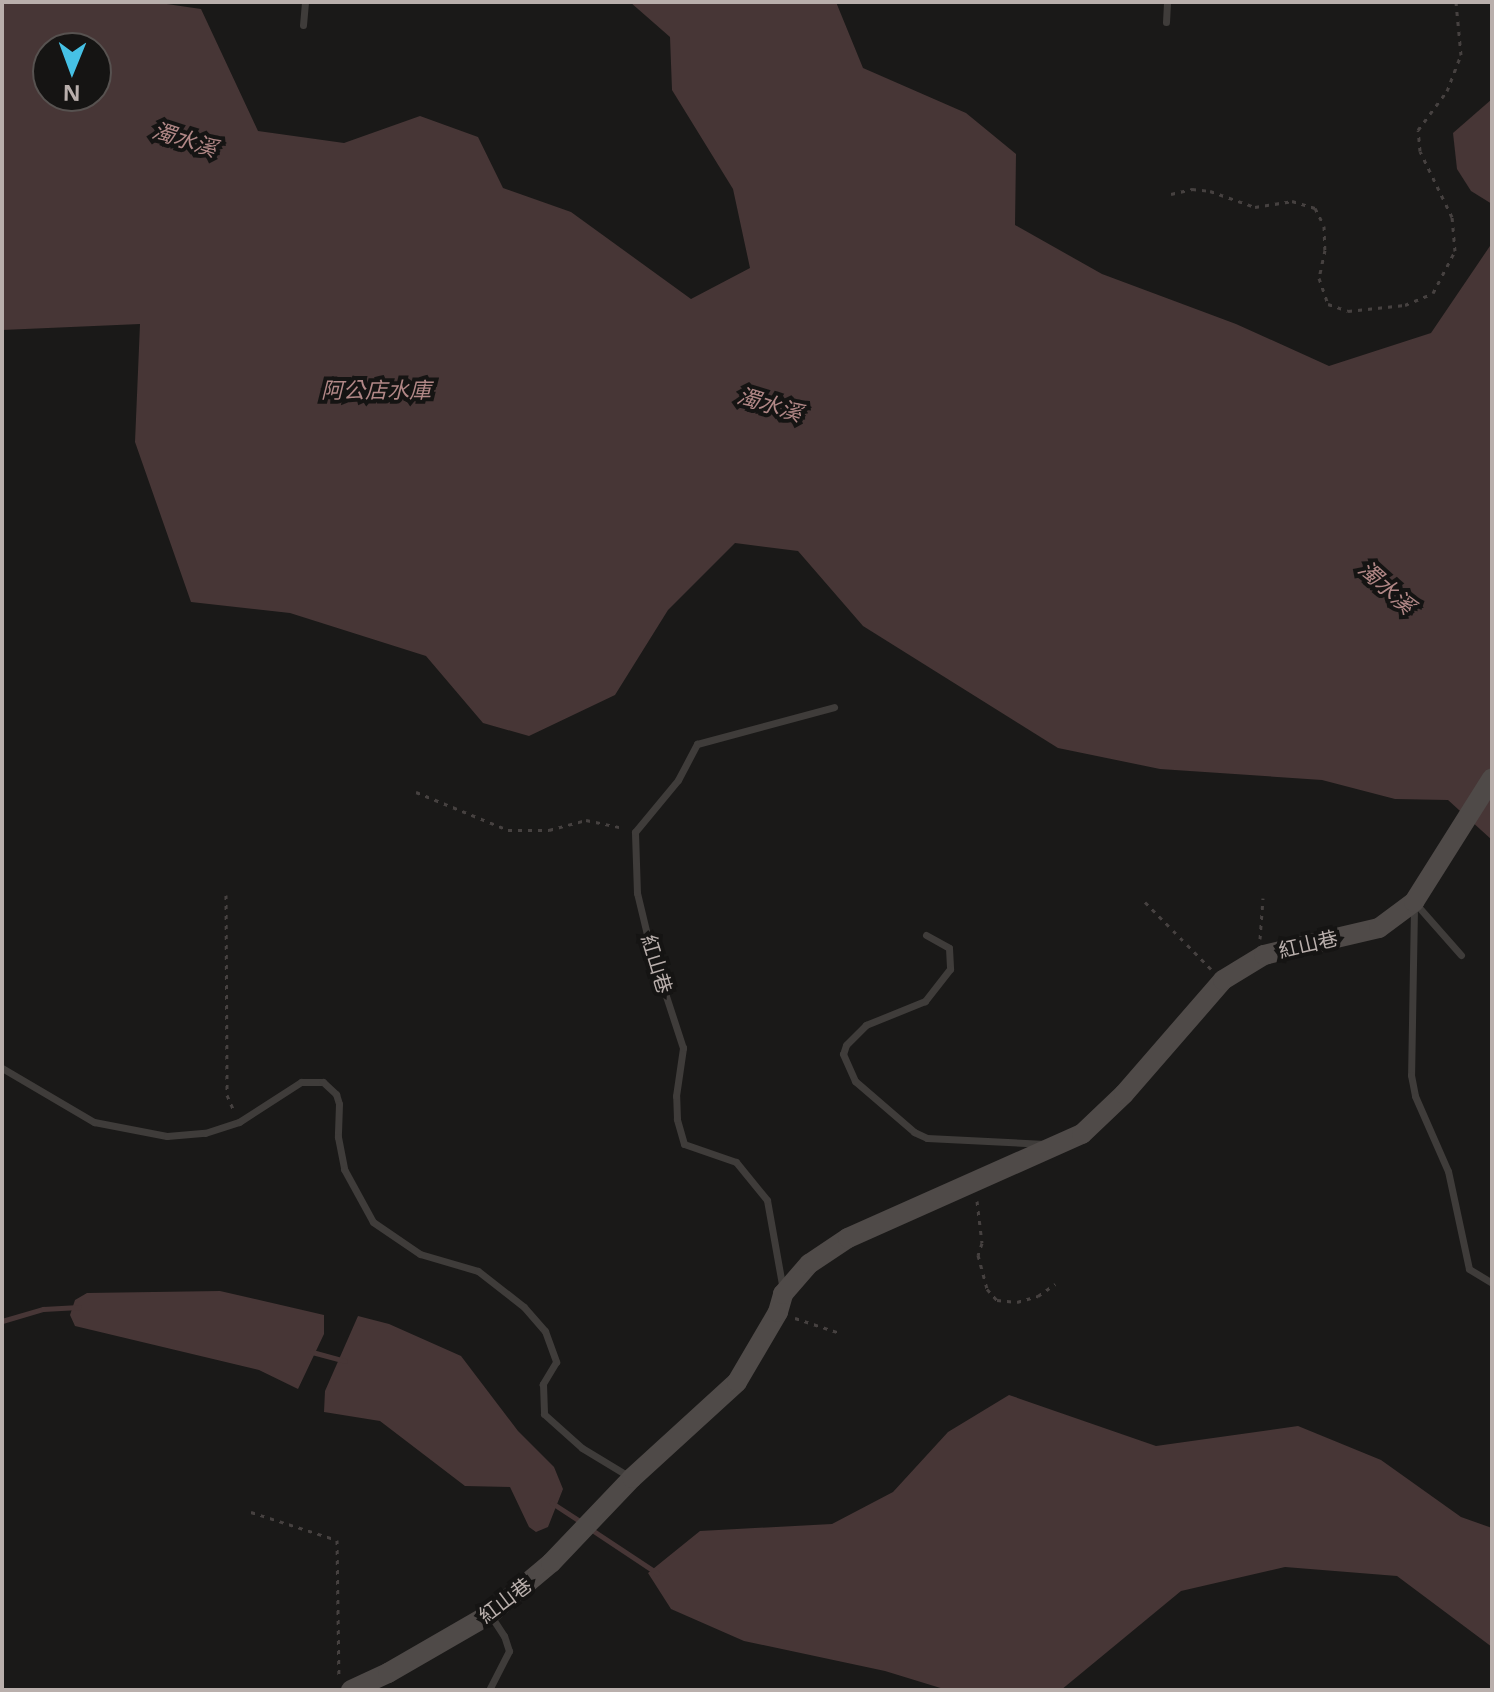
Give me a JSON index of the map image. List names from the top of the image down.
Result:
{
  "streets": {
    "street": ["紅山巷"]
  },
  "water": ["濁水溪", "阿公店水庫"],
  "north": "bottom"
}
